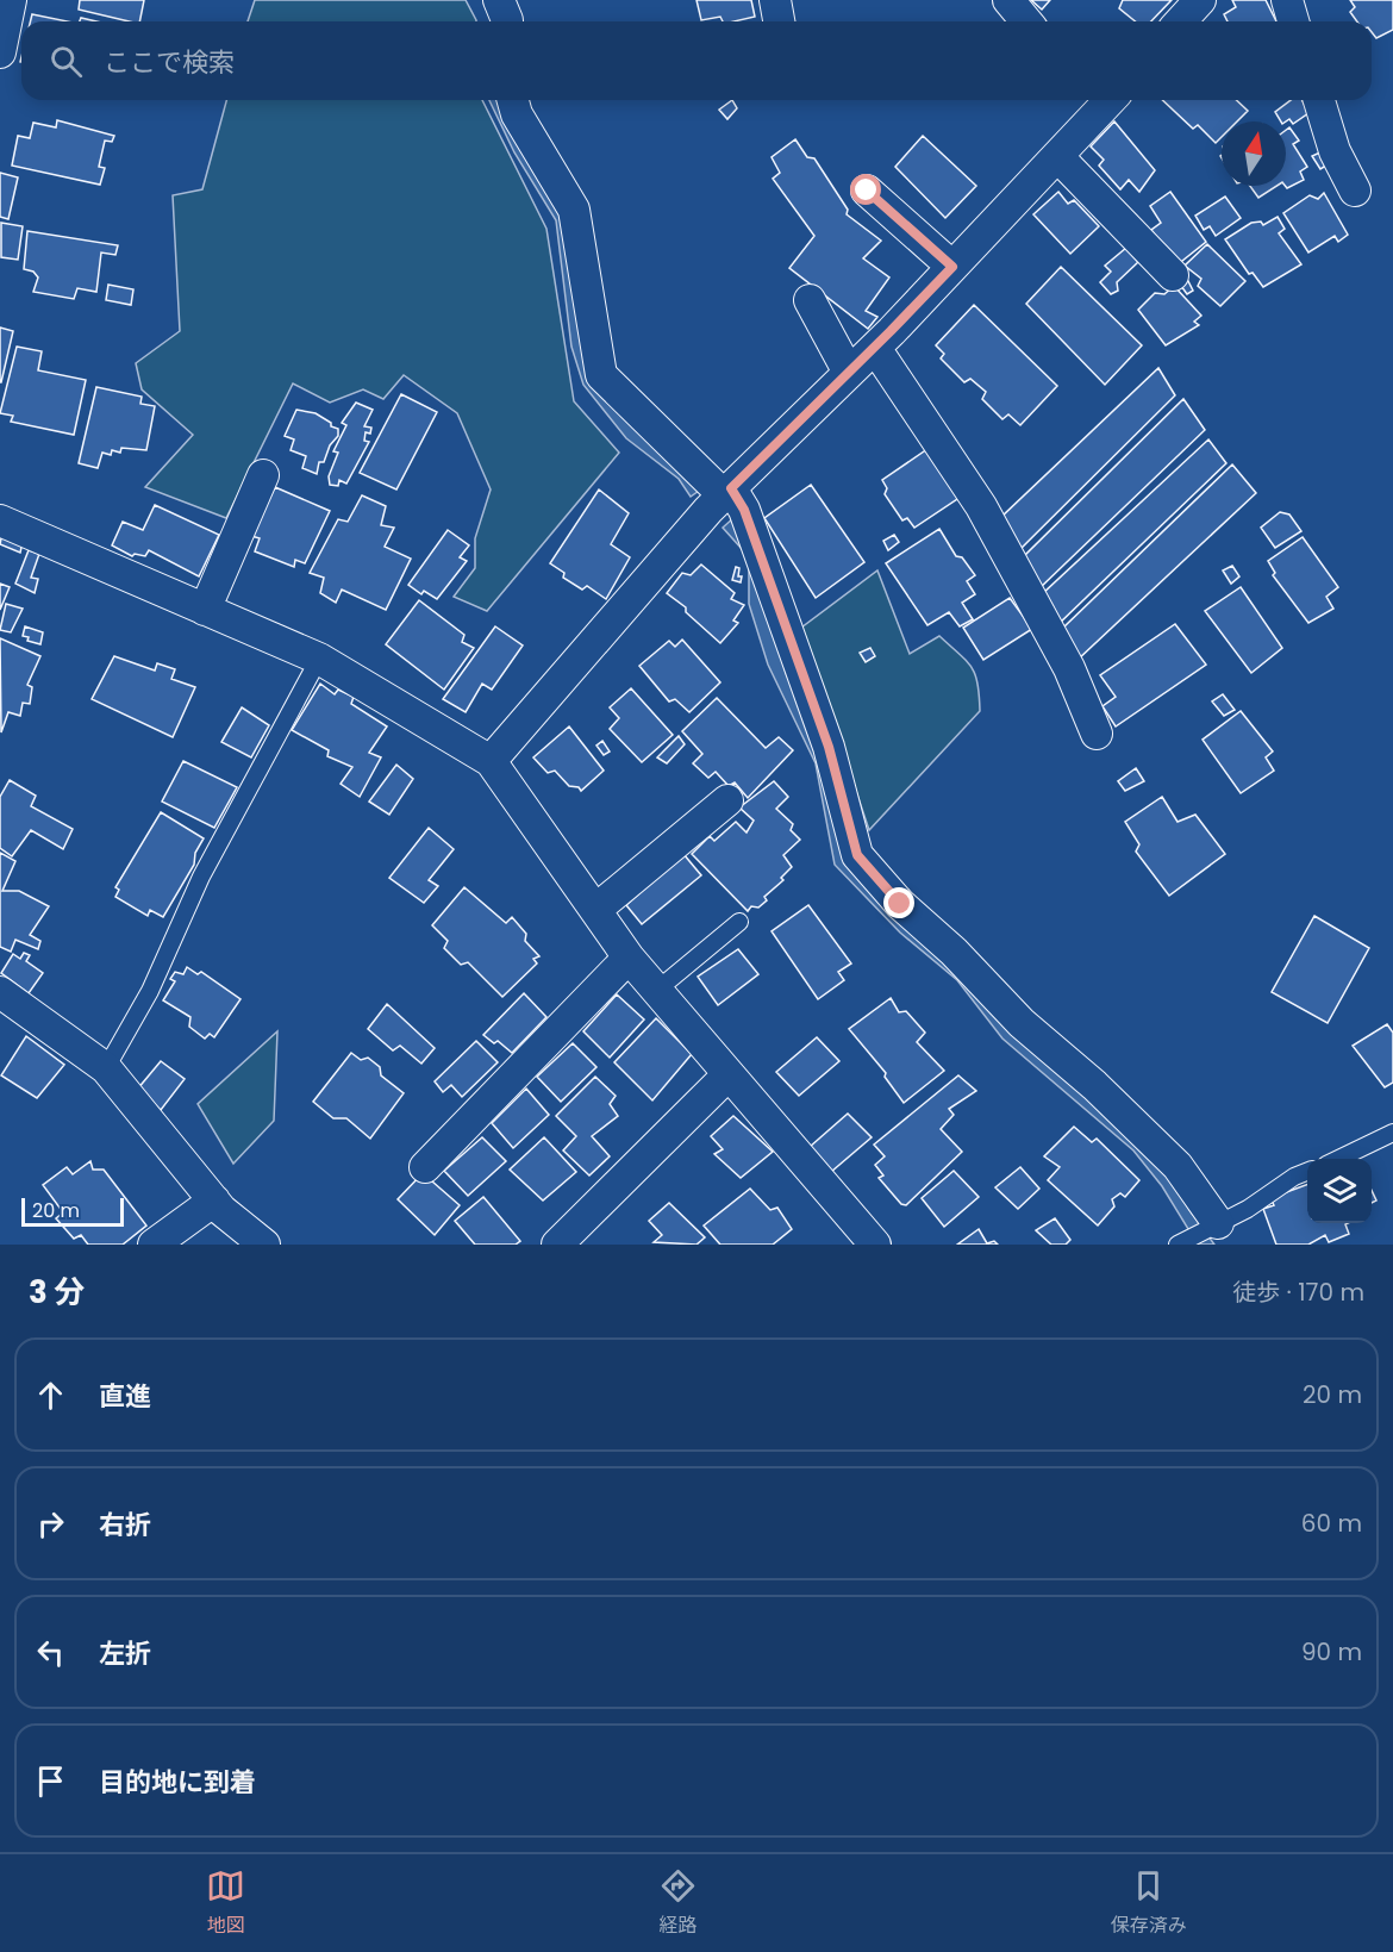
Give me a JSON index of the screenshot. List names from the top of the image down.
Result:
{
  "scale_bar": "20 m",
  "north": "top",
  "page": {
    "search": "ここで検索",
    "scale": "20 m",
    "heading": ["3 分", "徒歩 · 170 m"],
    "list": [
      ["直進", "20 m"],
      ["右折", "60 m"],
      ["左折", "90 m"],
      "目的地に到着"
    ],
    "nav": ["地図", "経路", "保存済み"]
  }
}
